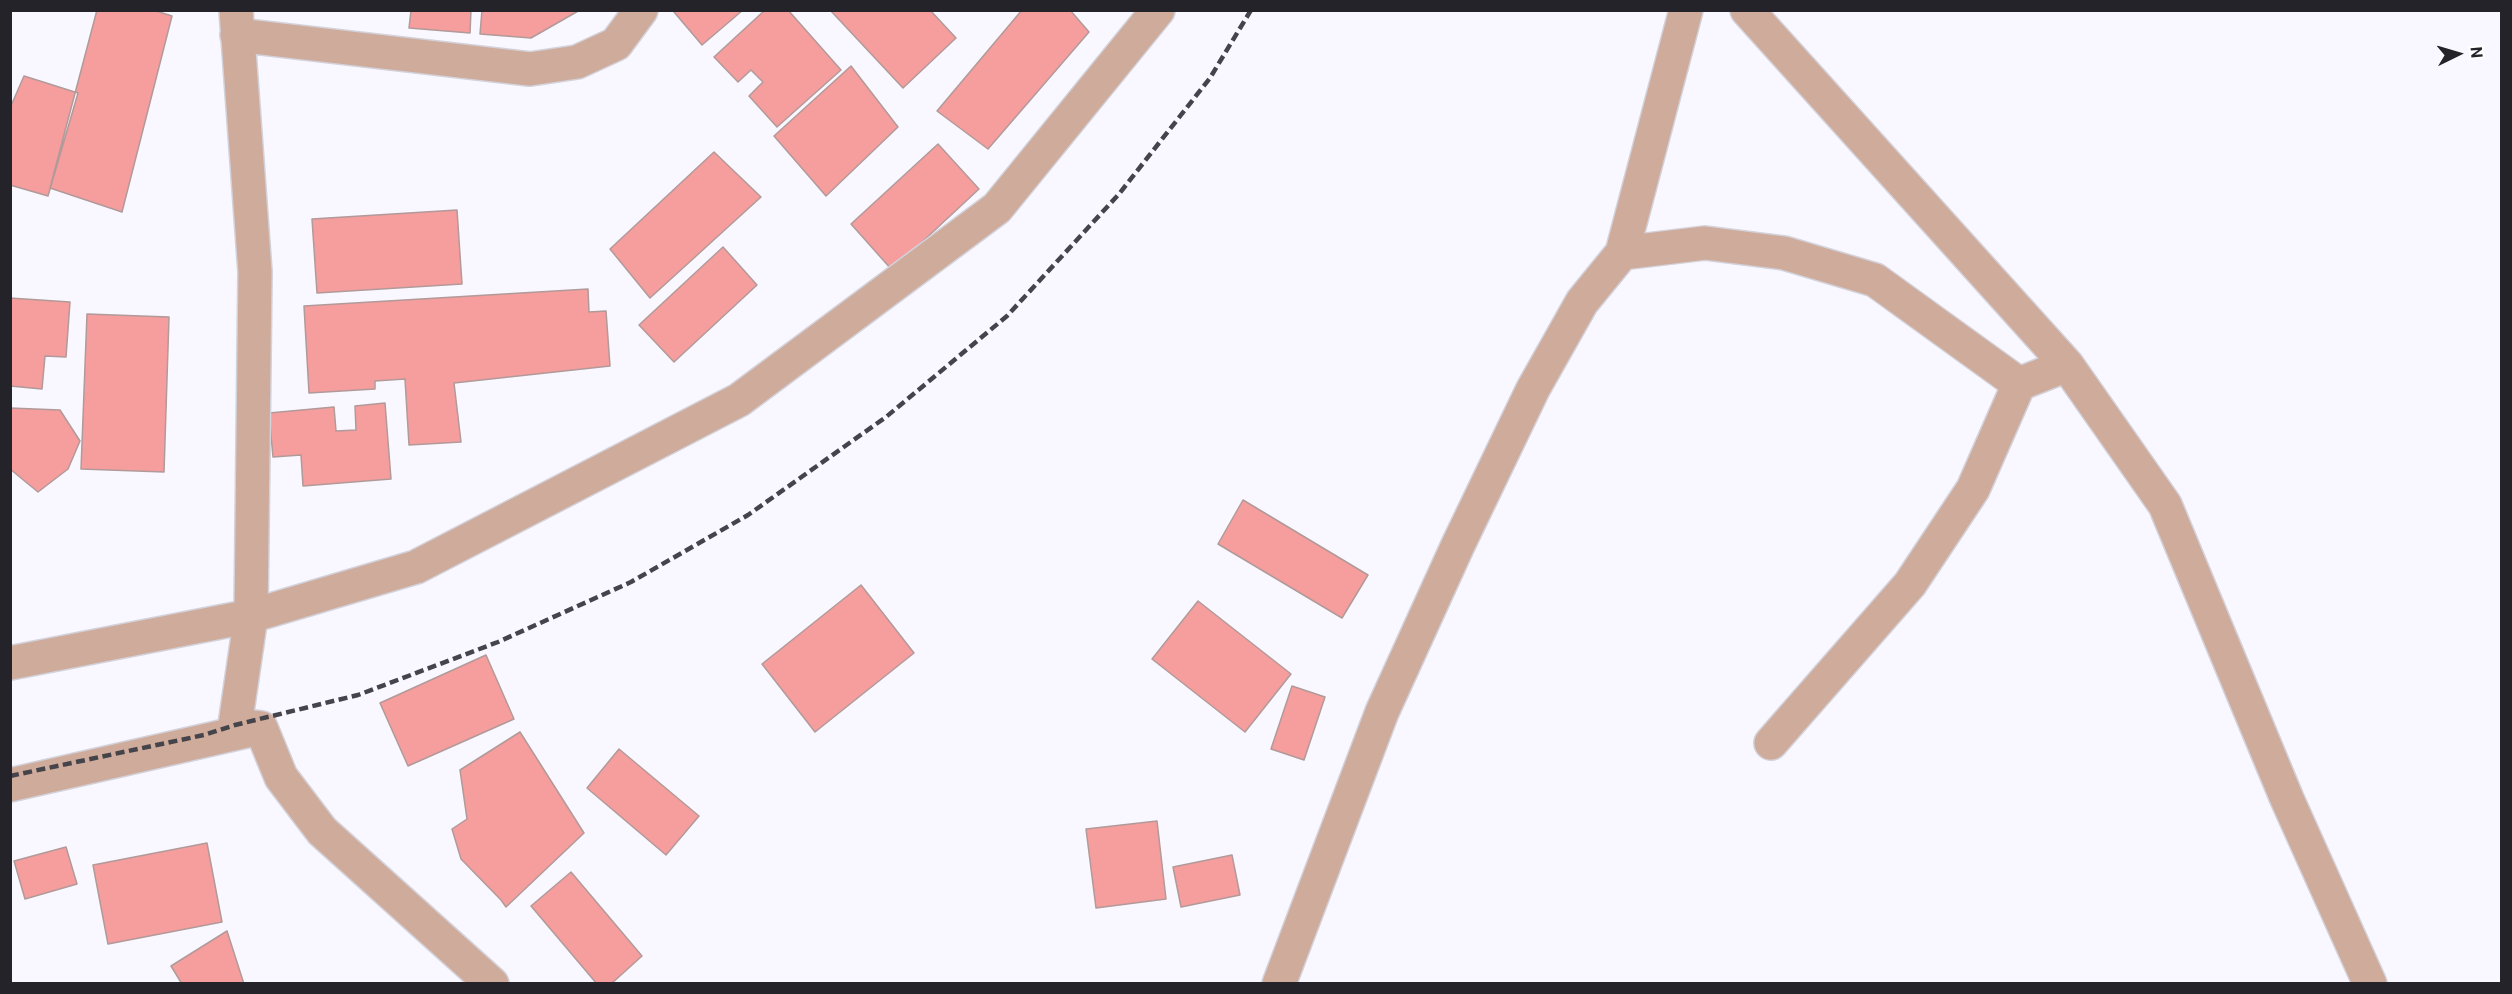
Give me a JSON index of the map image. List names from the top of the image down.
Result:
{
  "north": "right"
}
